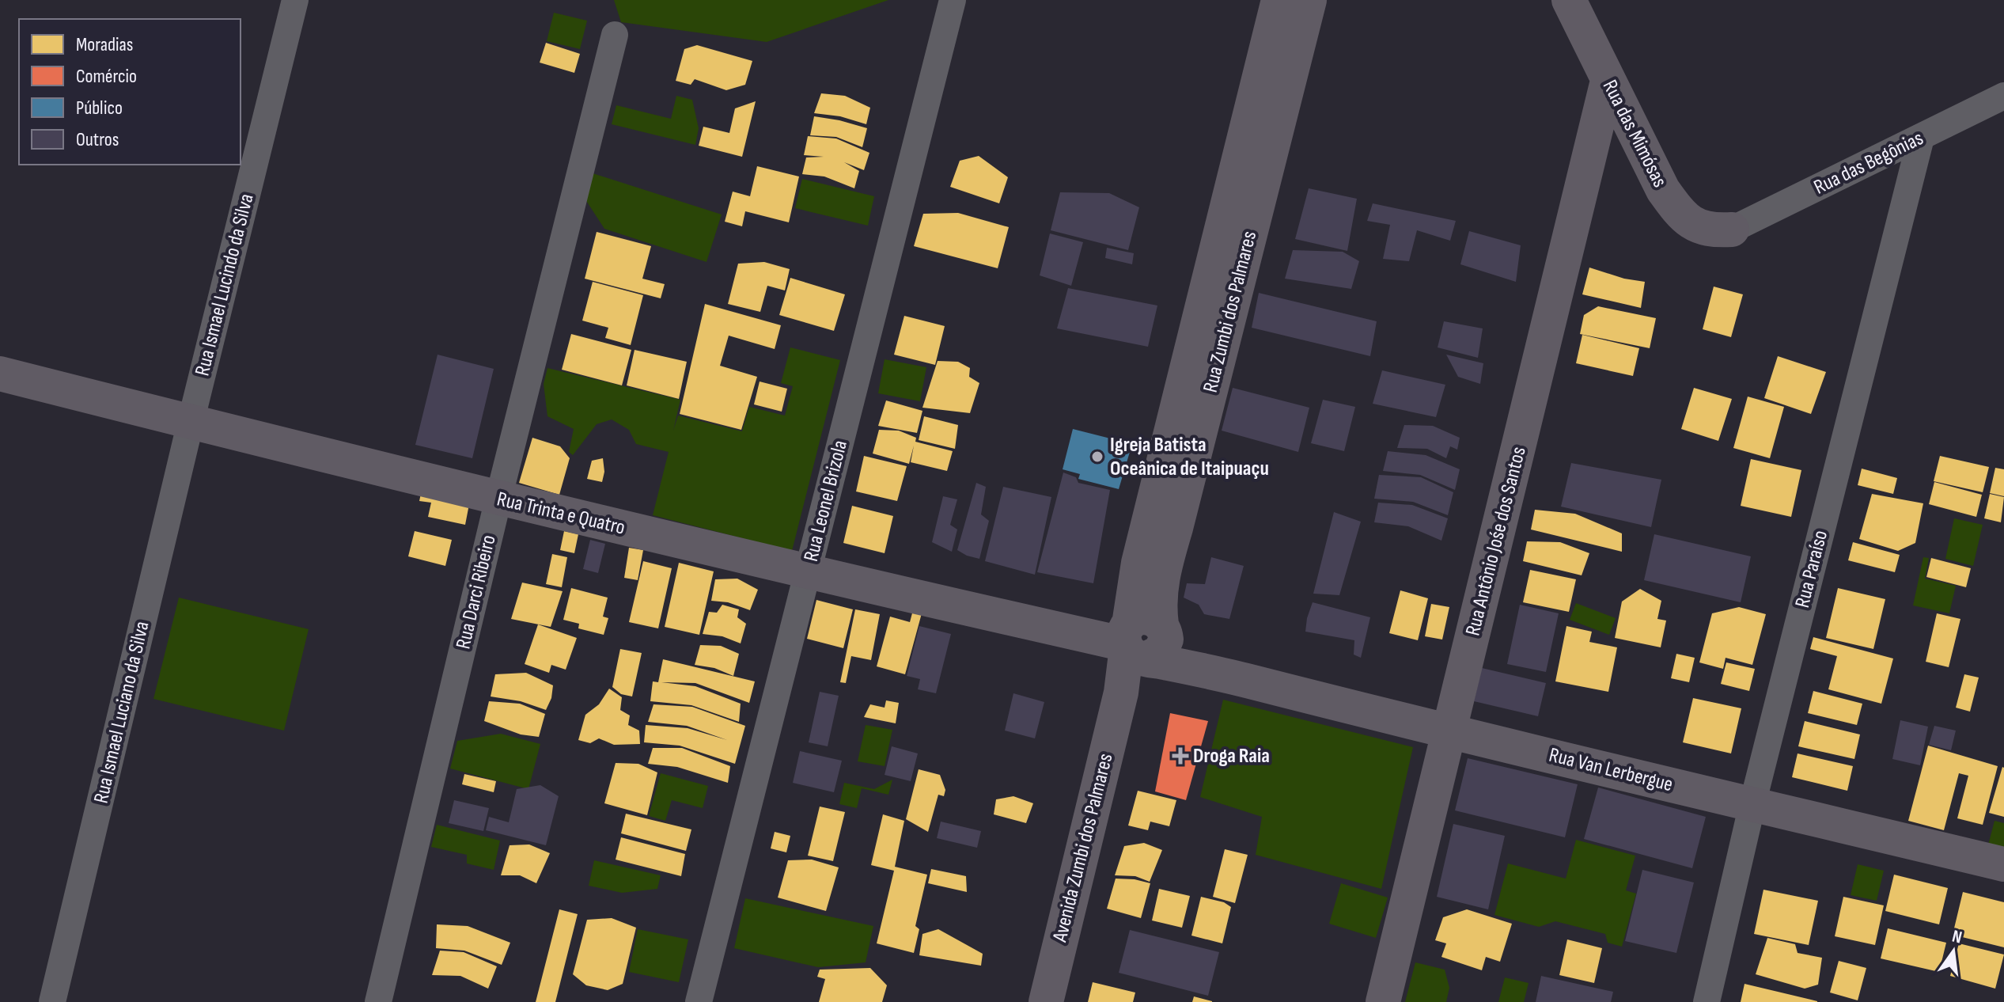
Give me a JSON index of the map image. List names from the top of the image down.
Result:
{
  "streets": {
    "street": [
      "Rua das Mimósas",
      "Rua das Begônias",
      "Rua Ismael Lucindo da Silva",
      "Rua Zumbi dos Palmares",
      "Rua Leonel Brizola",
      "Rua Trinta e Quatro",
      "Rua Antônio Jośe dos Santos",
      "Rua Paraíso",
      "Rua Darci Ribeiro",
      "Rua Ismael Luciano da Silva",
      "Rua Van Lerbergue",
      "Avenida Zumbi dos Palmares"
    ]
  },
  "crossings": [
    ["Rua das Mimósas", "Rua das Begônias"],
    ["Rua das Mimósas", "Rua Antônio Jośe dos Santos"],
    ["Rua das Begônias", "Rua Paraíso"],
    ["Rua Ismael Lucindo da Silva", "Rua Trinta e Quatro"],
    ["Rua Ismael Lucindo da Silva", "Rua Ismael Luciano da Silva"],
    ["Rua Zumbi dos Palmares", "Rua Trinta e Quatro"],
    ["Rua Zumbi dos Palmares", "Rua Van Lerbergue"],
    ["Rua Zumbi dos Palmares", "Avenida Zumbi dos Palmares"],
    ["Rua Leonel Brizola", "Rua Trinta e Quatro"],
    ["Rua Trinta e Quatro", "Rua Darci Ribeiro"],
    ["Rua Trinta e Quatro", "Rua Ismael Luciano da Silva"],
    ["Rua Trinta e Quatro", "Rua Van Lerbergue"],
    ["Rua Trinta e Quatro", "Avenida Zumbi dos Palmares"],
    ["Rua Antônio Jośe dos Santos", "Rua Van Lerbergue"],
    ["Rua Paraíso", "Rua Van Lerbergue"],
    ["Rua Van Lerbergue", "Avenida Zumbi dos Palmares"]
  ],
  "places": {
    "other": ["Igreja Batista Oceânica de Itaipuaçu"],
    "health": ["Droga Raia"]
  },
  "legend": [
    "Moradias",
    "Comércio",
    "Público",
    "Outros"
  ],
  "north": "top"
}
